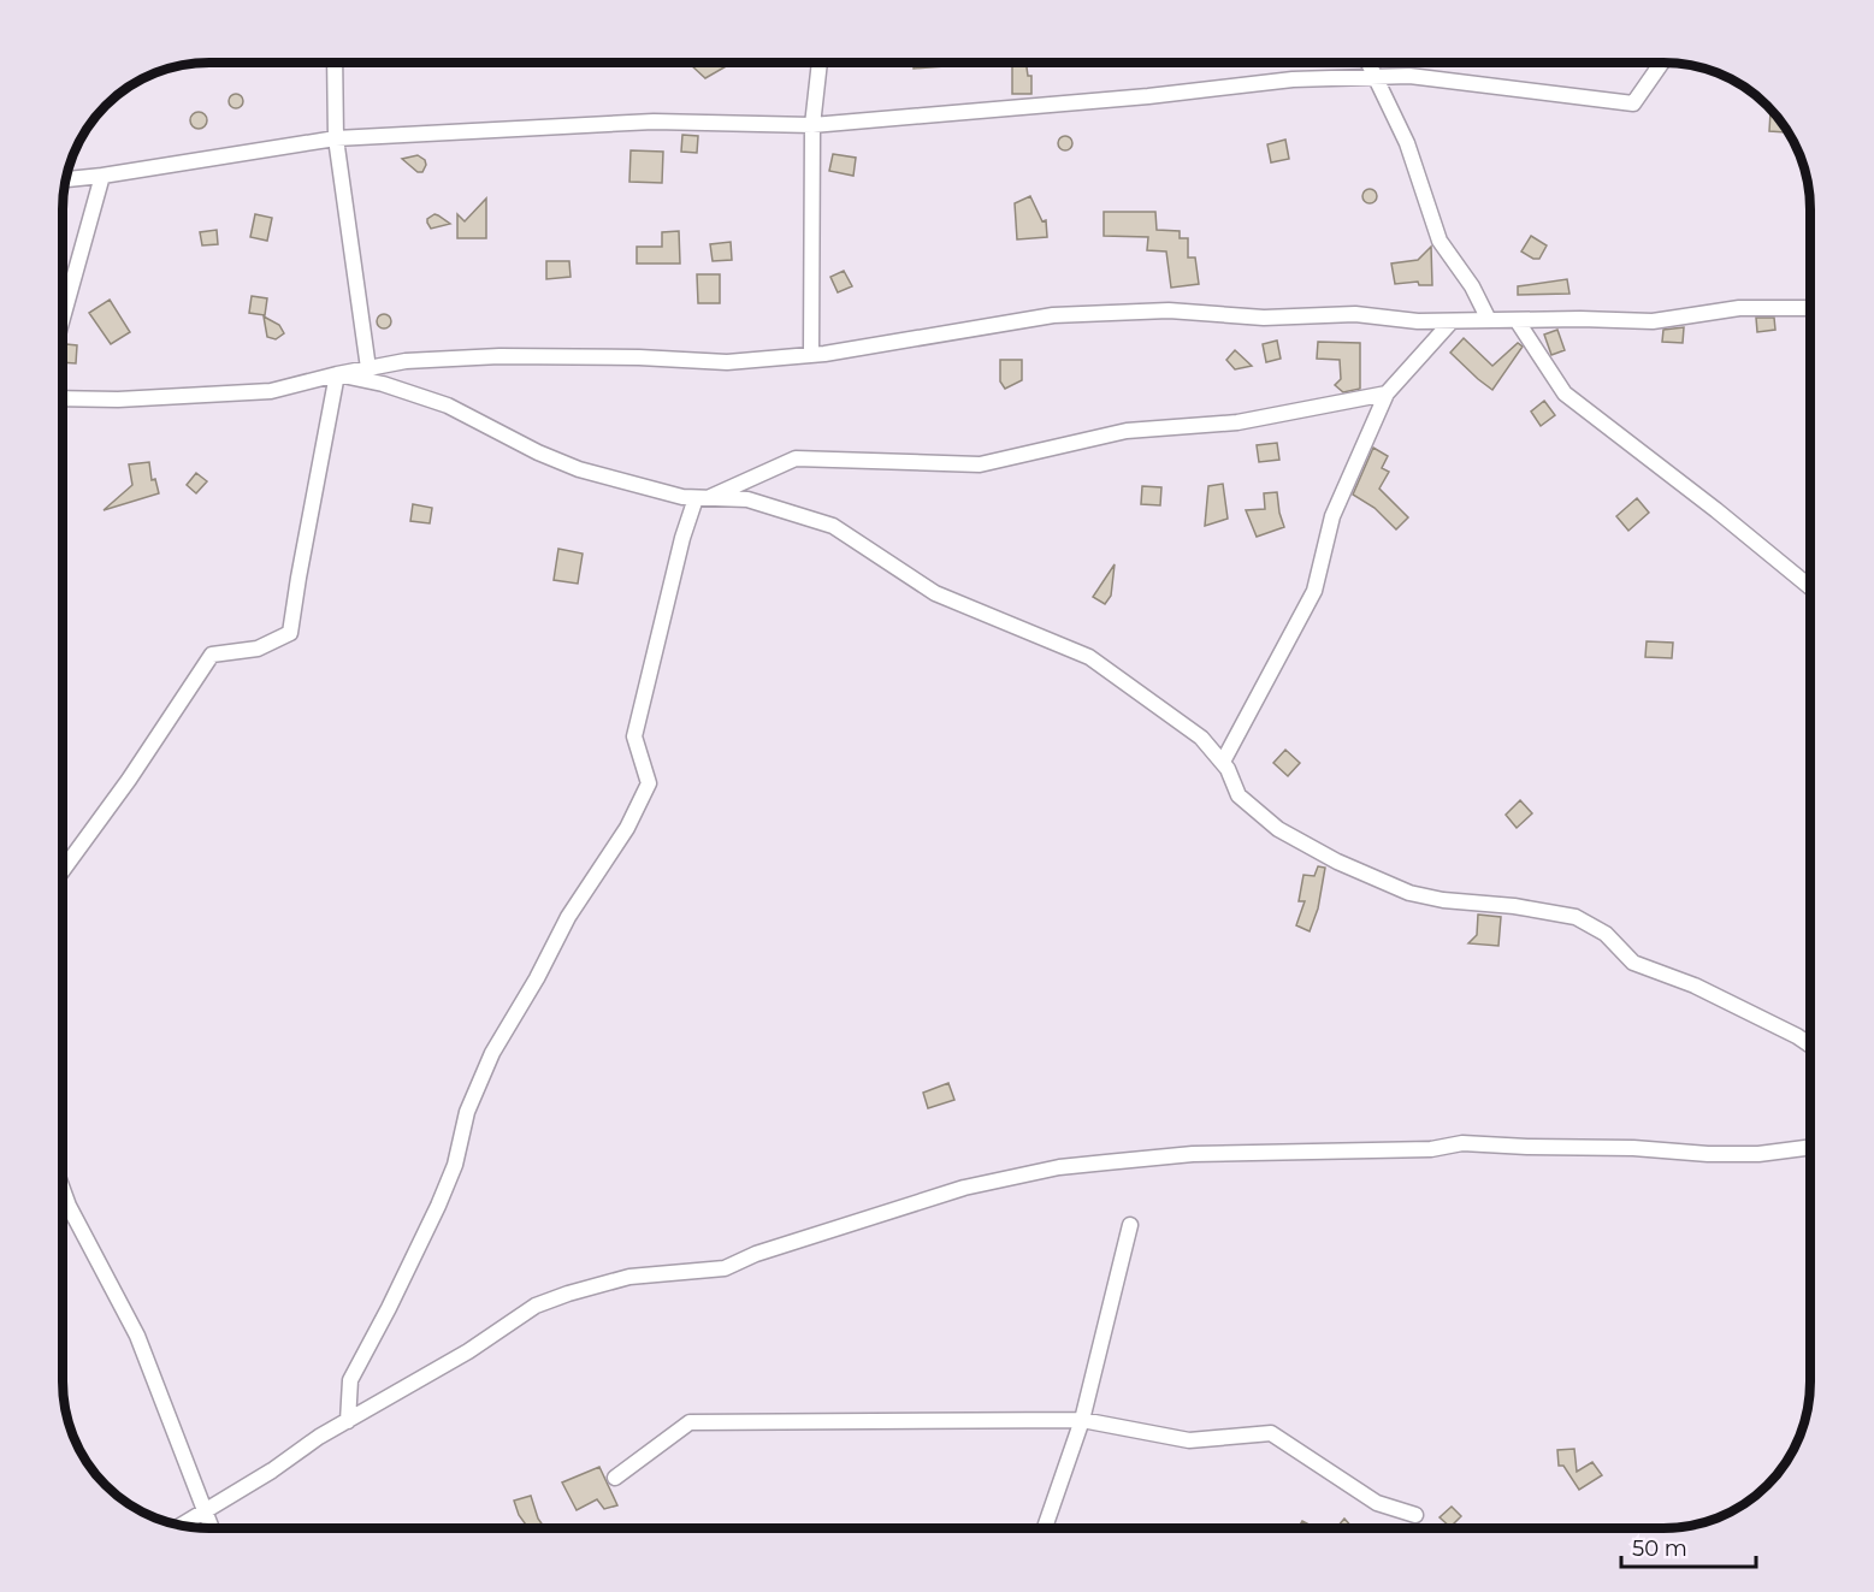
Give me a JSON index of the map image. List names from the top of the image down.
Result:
{
  "scale_bar": "50 m"
}
